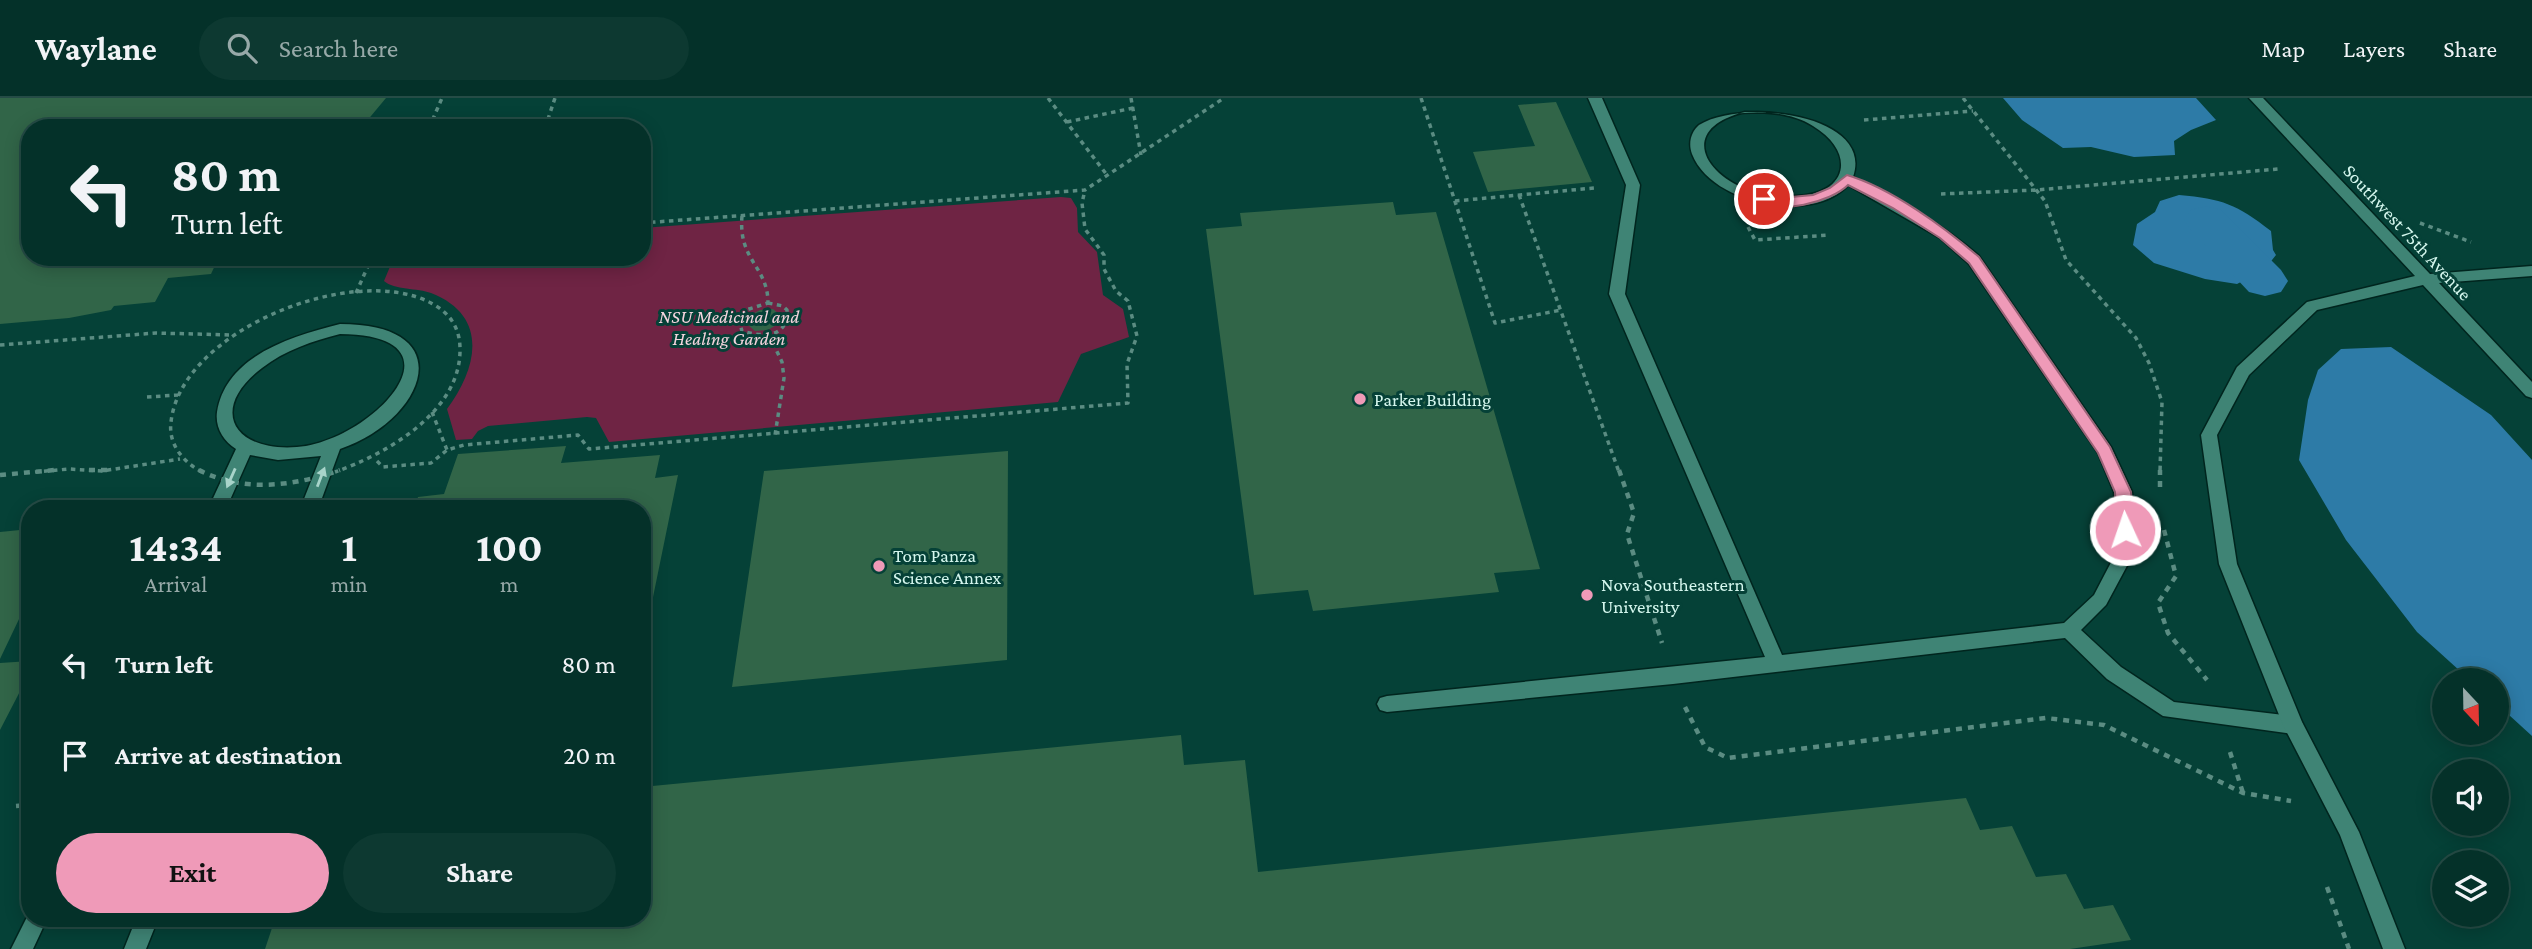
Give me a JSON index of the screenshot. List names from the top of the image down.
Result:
{
  "streets": {
    "street": ["Southwest 75th Avenue"]
  },
  "parks": ["NSU Medicinal and Healing Garden"],
  "places": ["Parker Building", "Tom Panza Science Annex", "Nova Southeastern University"],
  "north": "bottom",
  "page": {
    "header": "Waylane",
    "search": "Search here",
    "nav": ["Map", "Layers", "Share"],
    "turn": ["80 m", "Turn left"],
    "eta": [
      "14:34",
      "Arrival",
      "1",
      "min",
      "100",
      "m"
    ],
    "list": [
      {
        "name": "Turn left",
        "value": "80 m"
      },
      {
        "name": "Arrive at destination",
        "value": "20 m"
      }
    ],
    "buttons": ["Exit", "Share"]
  }
}
